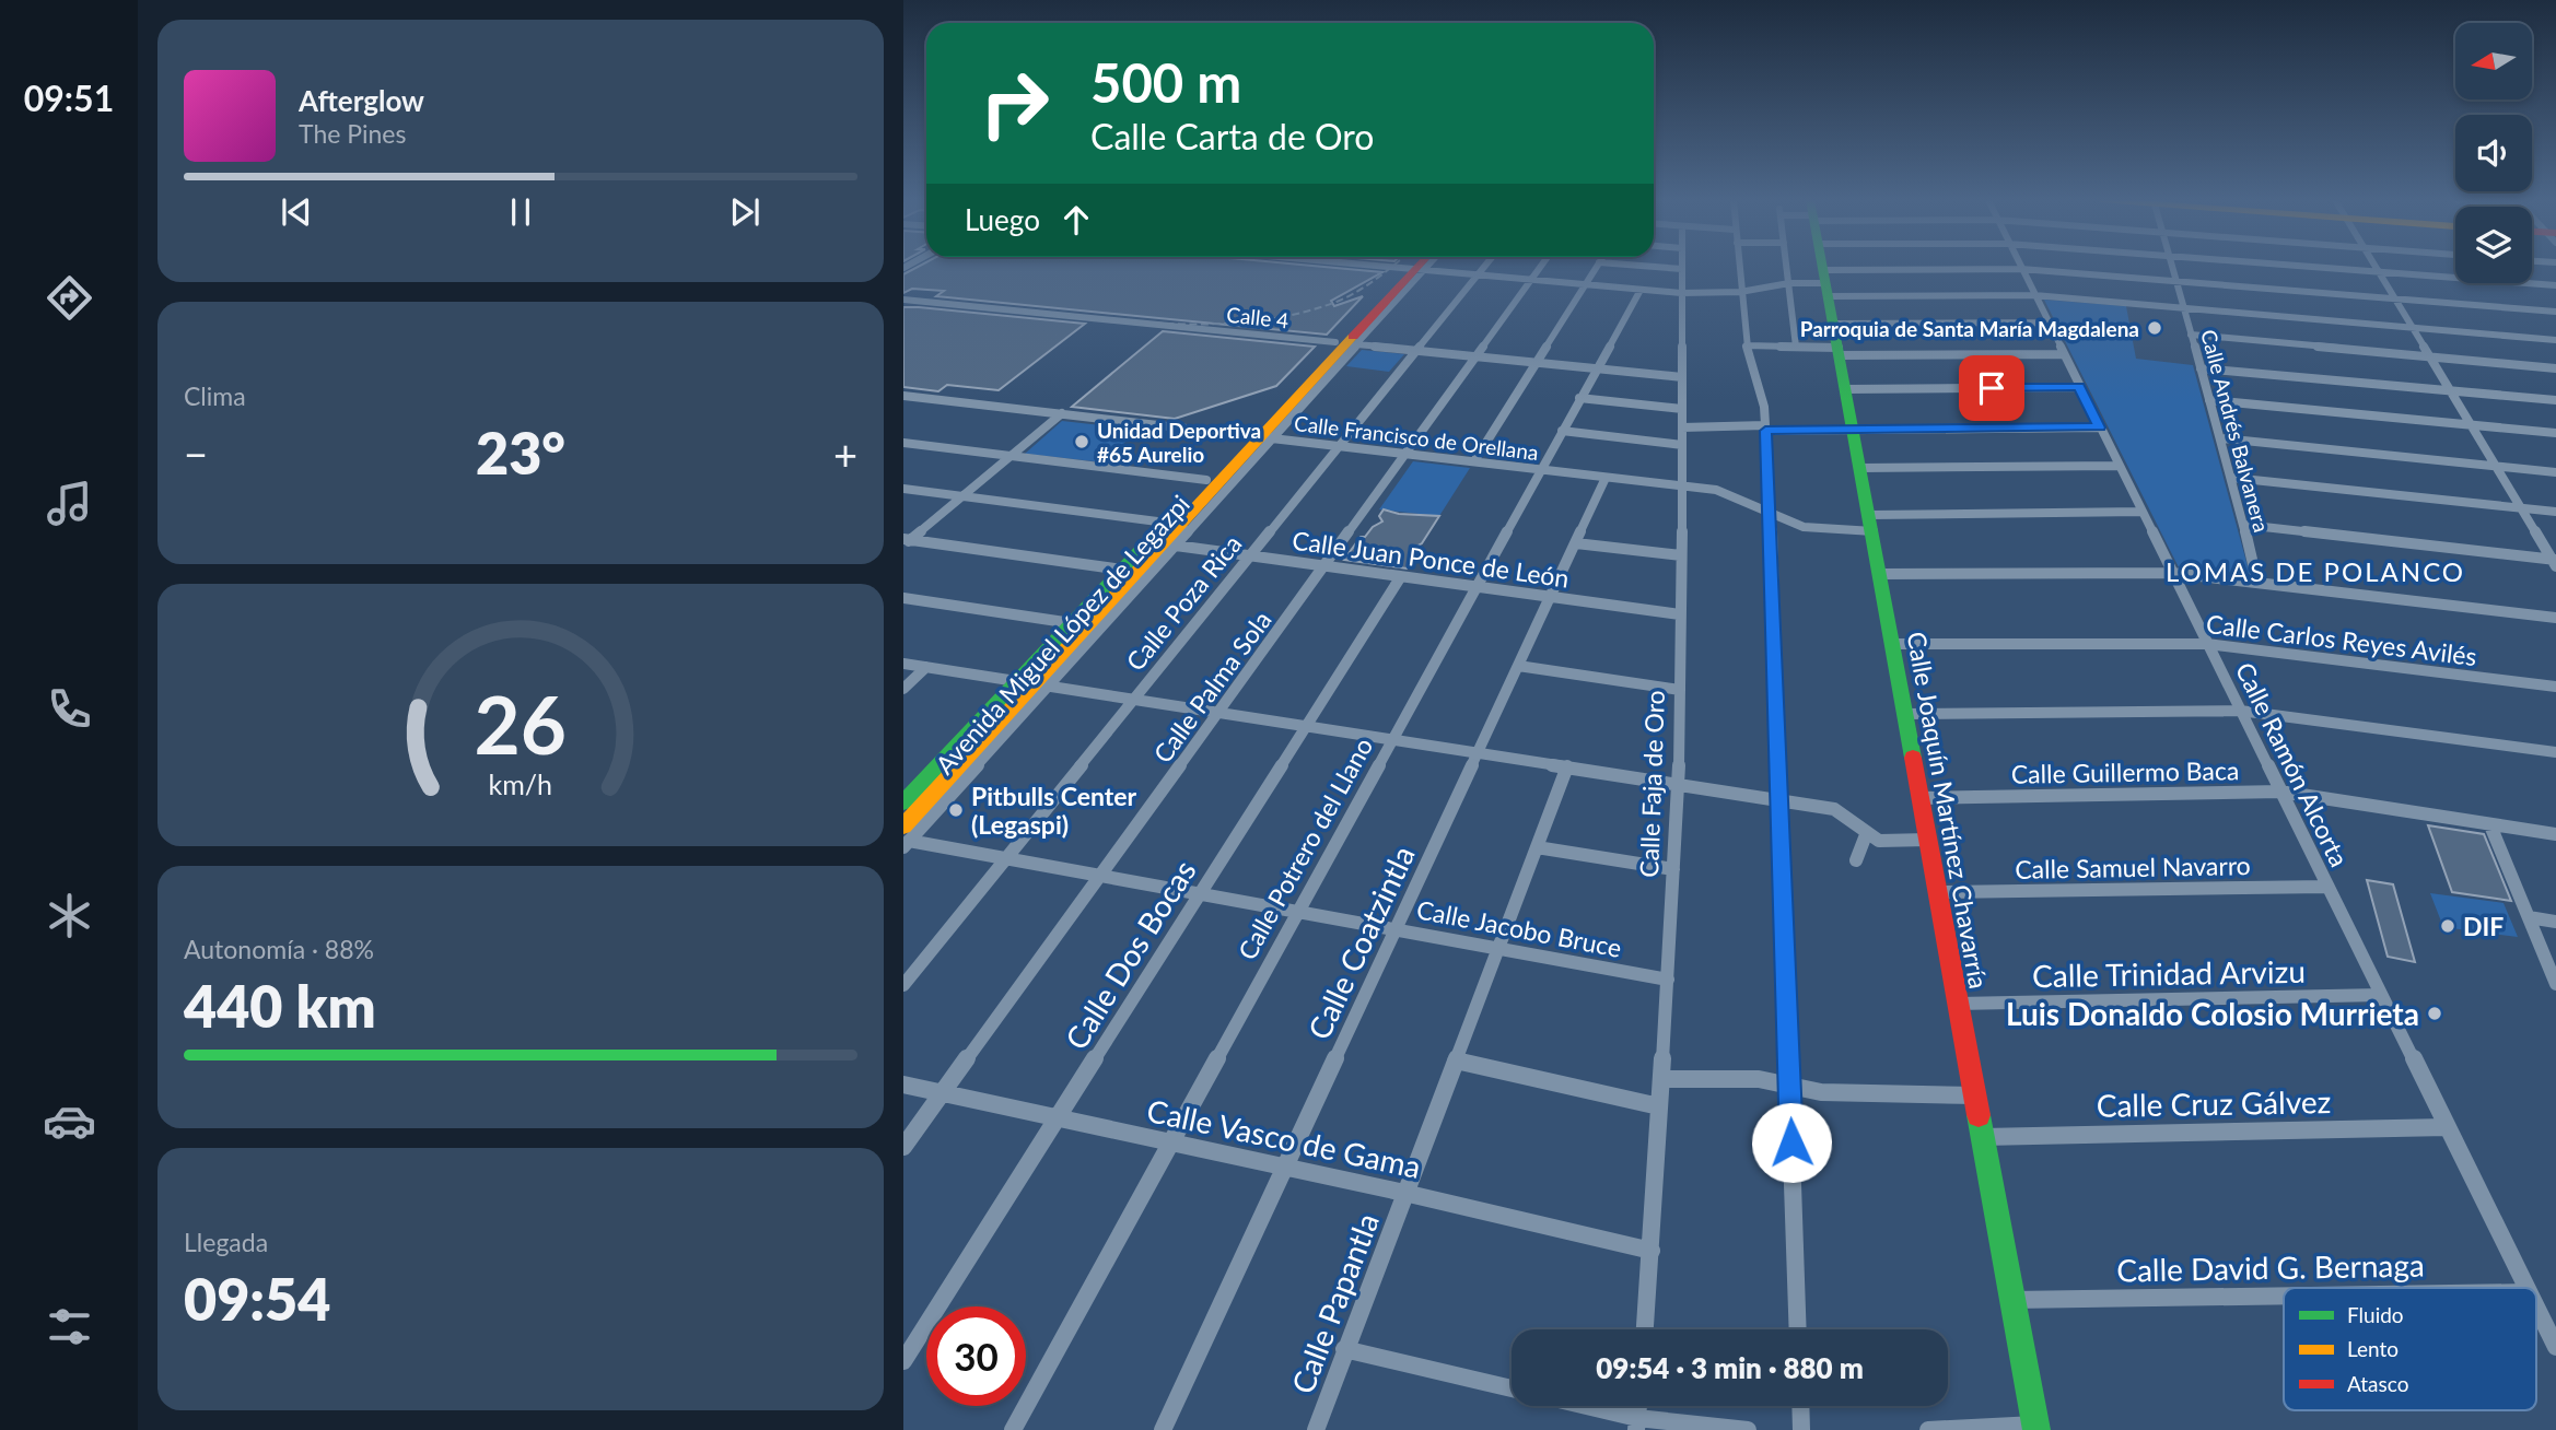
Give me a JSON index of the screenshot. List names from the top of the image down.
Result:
{
  "streets": {
    "main road": ["Avenida Miguel López de Legazpi", "Calle Joaquín Martínez Chavarría"],
    "street": [
      "Calle 4",
      "Calle Andrés Balvanera",
      "Calle Francisco de Orellana",
      "Calle Juan Ponce de León",
      "Calle Poza Rica",
      "Calle Carlos Reyes Avilés",
      "Calle Palma Sola",
      "Calle Ramón Alcorta",
      "Calle Guillermo Baca",
      "Calle Faja de Oro",
      "Calle Potrero del Llano",
      "Calle Samuel Navarro",
      "Calle Jacobo Bruce",
      "Calle Coatzintla",
      "Calle Dos Bocas",
      "Calle Trinidad Arvizu",
      "Calle Cruz Gálvez",
      "Calle Vasco de Gama",
      "Calle David G. Bernaga",
      "Calle Papantla"
    ]
  },
  "crossings": [
    ["Calle 4", "Avenida Miguel López de Legazpi"],
    ["Calle Francisco de Orellana", "Calle Poza Rica"],
    ["Calle Francisco de Orellana", "Avenida Miguel López de Legazpi"],
    ["Calle Francisco de Orellana", "Calle Palma Sola"],
    ["Calle Francisco de Orellana", "Calle Ramón Alcorta"],
    ["Calle Francisco de Orellana", "Calle Faja de Oro"],
    ["Calle Francisco de Orellana", "Calle Joaquín Martínez Chavarría"],
    ["Calle Francisco de Orellana", "Calle Potrero del Llano"],
    ["Calle Francisco de Orellana", "Calle Coatzintla"],
    ["Calle Juan Ponce de León", "Calle Poza Rica"],
    ["Calle Juan Ponce de León", "Avenida Miguel López de Legazpi"],
    ["Calle Juan Ponce de León", "Calle Palma Sola"],
    ["Calle Juan Ponce de León", "Calle Faja de Oro"],
    ["Calle Juan Ponce de León", "Calle Potrero del Llano"],
    ["Calle Juan Ponce de León", "Calle Coatzintla"],
    ["Calle Juan Ponce de León", "Calle Dos Bocas"],
    ["Calle Poza Rica", "Calle Jacobo Bruce"],
    ["Avenida Miguel López de Legazpi", "Calle Jacobo Bruce"],
    ["Calle Carlos Reyes Avilés", "Calle Ramón Alcorta"],
    ["Calle Carlos Reyes Avilés", "Calle Joaquín Martínez Chavarría"],
    ["Calle Palma Sola", "Calle Jacobo Bruce"],
    ["Calle Palma Sola", "Calle Vasco de Gama"],
    ["Calle Ramón Alcorta", "Calle Guillermo Baca"],
    ["Calle Ramón Alcorta", "Calle Samuel Navarro"],
    ["Calle Ramón Alcorta", "Calle Trinidad Arvizu"],
    ["Calle Ramón Alcorta", "Calle Cruz Gálvez"],
    ["Calle Guillermo Baca", "Calle Joaquín Martínez Chavarría"],
    ["Calle Faja de Oro", "Calle Jacobo Bruce"],
    ["Calle Faja de Oro", "Calle Vasco de Gama"],
    ["Calle Joaquín Martínez Chavarría", "Calle Samuel Navarro"],
    ["Calle Joaquín Martínez Chavarría", "Calle Trinidad Arvizu"],
    ["Calle Joaquín Martínez Chavarría", "Calle Cruz Gálvez"],
    ["Calle Joaquín Martínez Chavarría", "Calle David G. Bernaga"],
    ["Calle Potrero del Llano", "Calle Jacobo Bruce"],
    ["Calle Potrero del Llano", "Calle Vasco de Gama"],
    ["Calle Jacobo Bruce", "Calle Coatzintla"],
    ["Calle Jacobo Bruce", "Calle Dos Bocas"],
    ["Calle Jacobo Bruce", "Calle Papantla"],
    ["Calle Coatzintla", "Calle Vasco de Gama"],
    ["Calle Dos Bocas", "Calle Vasco de Gama"],
    ["Calle Vasco de Gama", "Calle Papantla"]
  ],
  "districts": ["LOMAS DE POLANCO"],
  "places": [
    "Parroquia de Santa María Magdalena",
    "Unidad Deportiva #65 Aurelio",
    "Pitbulls Center (Legaspi)",
    "DIF",
    "Luis Donaldo Colosio Murrieta"
  ],
  "legend": ["Fluido", "Lento", "Atasco"],
  "north": "left",
  "page": {
    "tabs": "09:51",
    "turn": ["500 m", "Calle Carta de Oro"],
    "song": ["Afterglow", "The Pines"],
    "then": "Luego",
    "tile": [
      "Clima",
      ["Autonomía · 88%", "440 km"],
      ["Llegada", "09:54"]
    ],
    "heat": ["−", "23°", "+"],
    "limit": "30",
    "trip": "09:54 · 3 min · 880 m",
    "gauge": ["26", "km/h"]
  }
}
